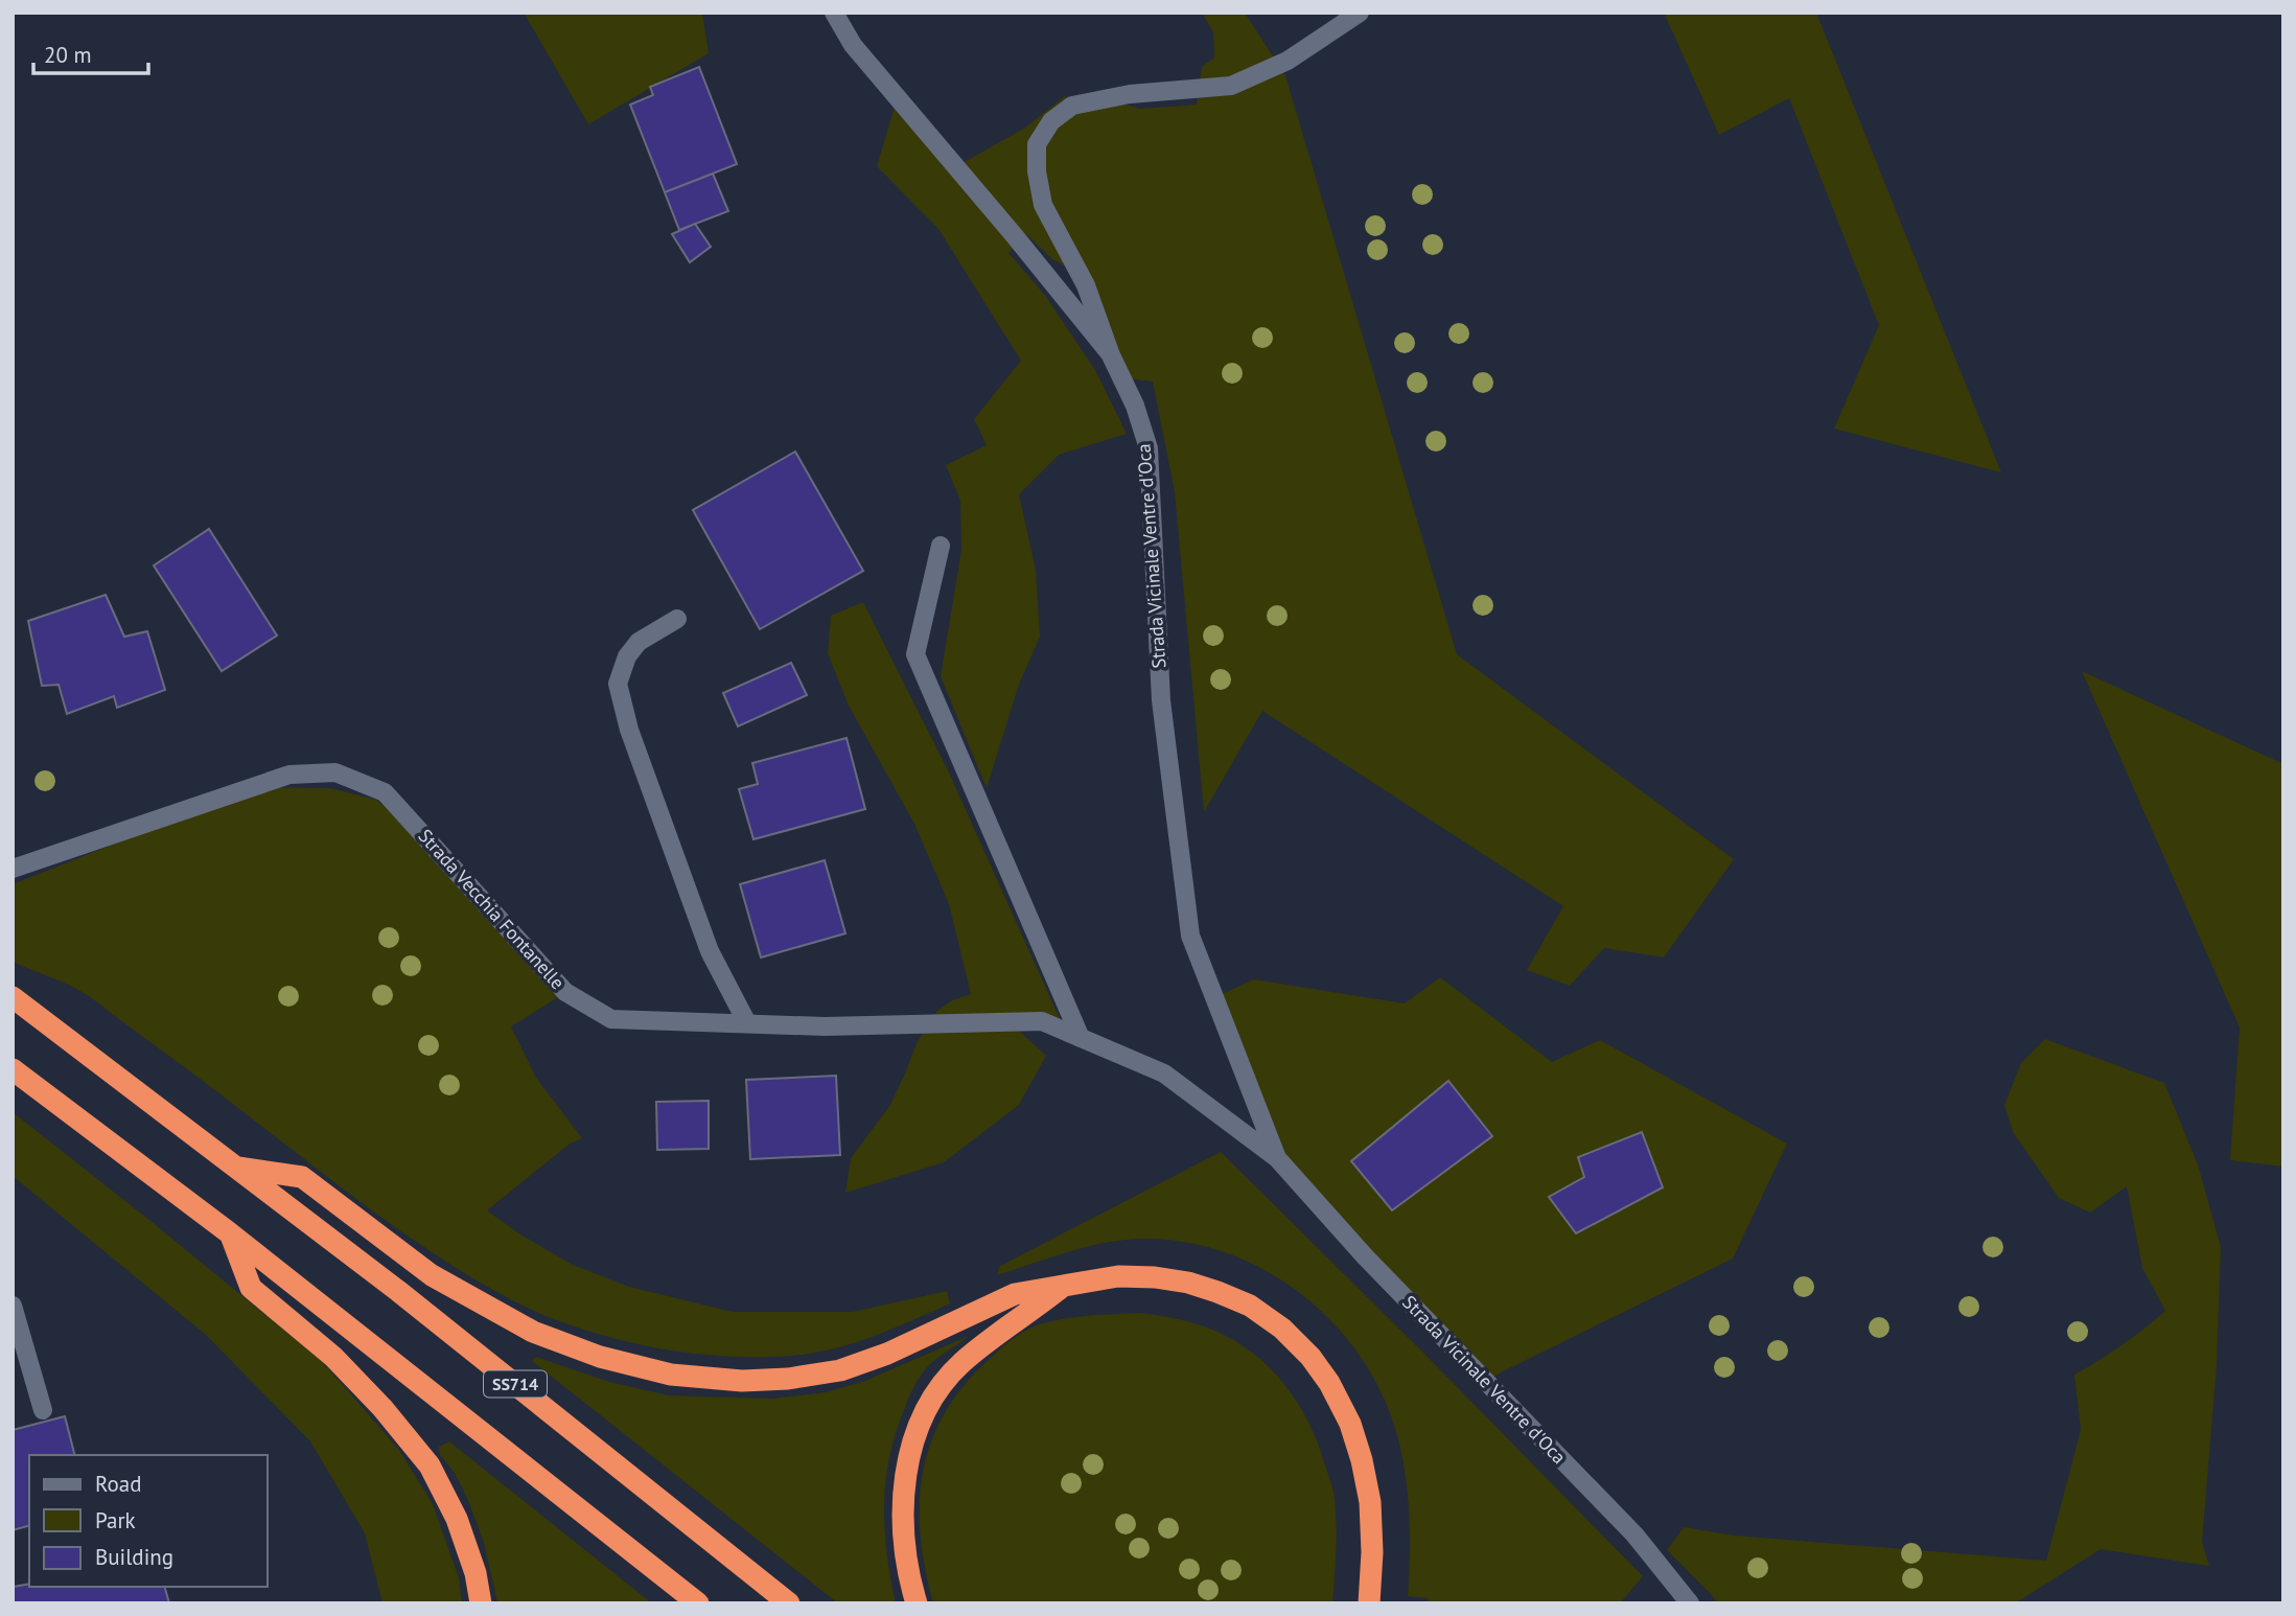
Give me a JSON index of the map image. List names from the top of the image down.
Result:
{
  "streets": {
    "highway": ["SS714"],
    "street": ["Strada Vicinale Ventre d'Oca", "Strada Vecchia Fontanelle"]
  },
  "crossings": [
    ["Strada Vicinale Ventre d'Oca", "Strada Vecchia Fontanelle"]
  ],
  "legend": ["Road", "Park", "Building"],
  "scale_bar": "20 m"
}
